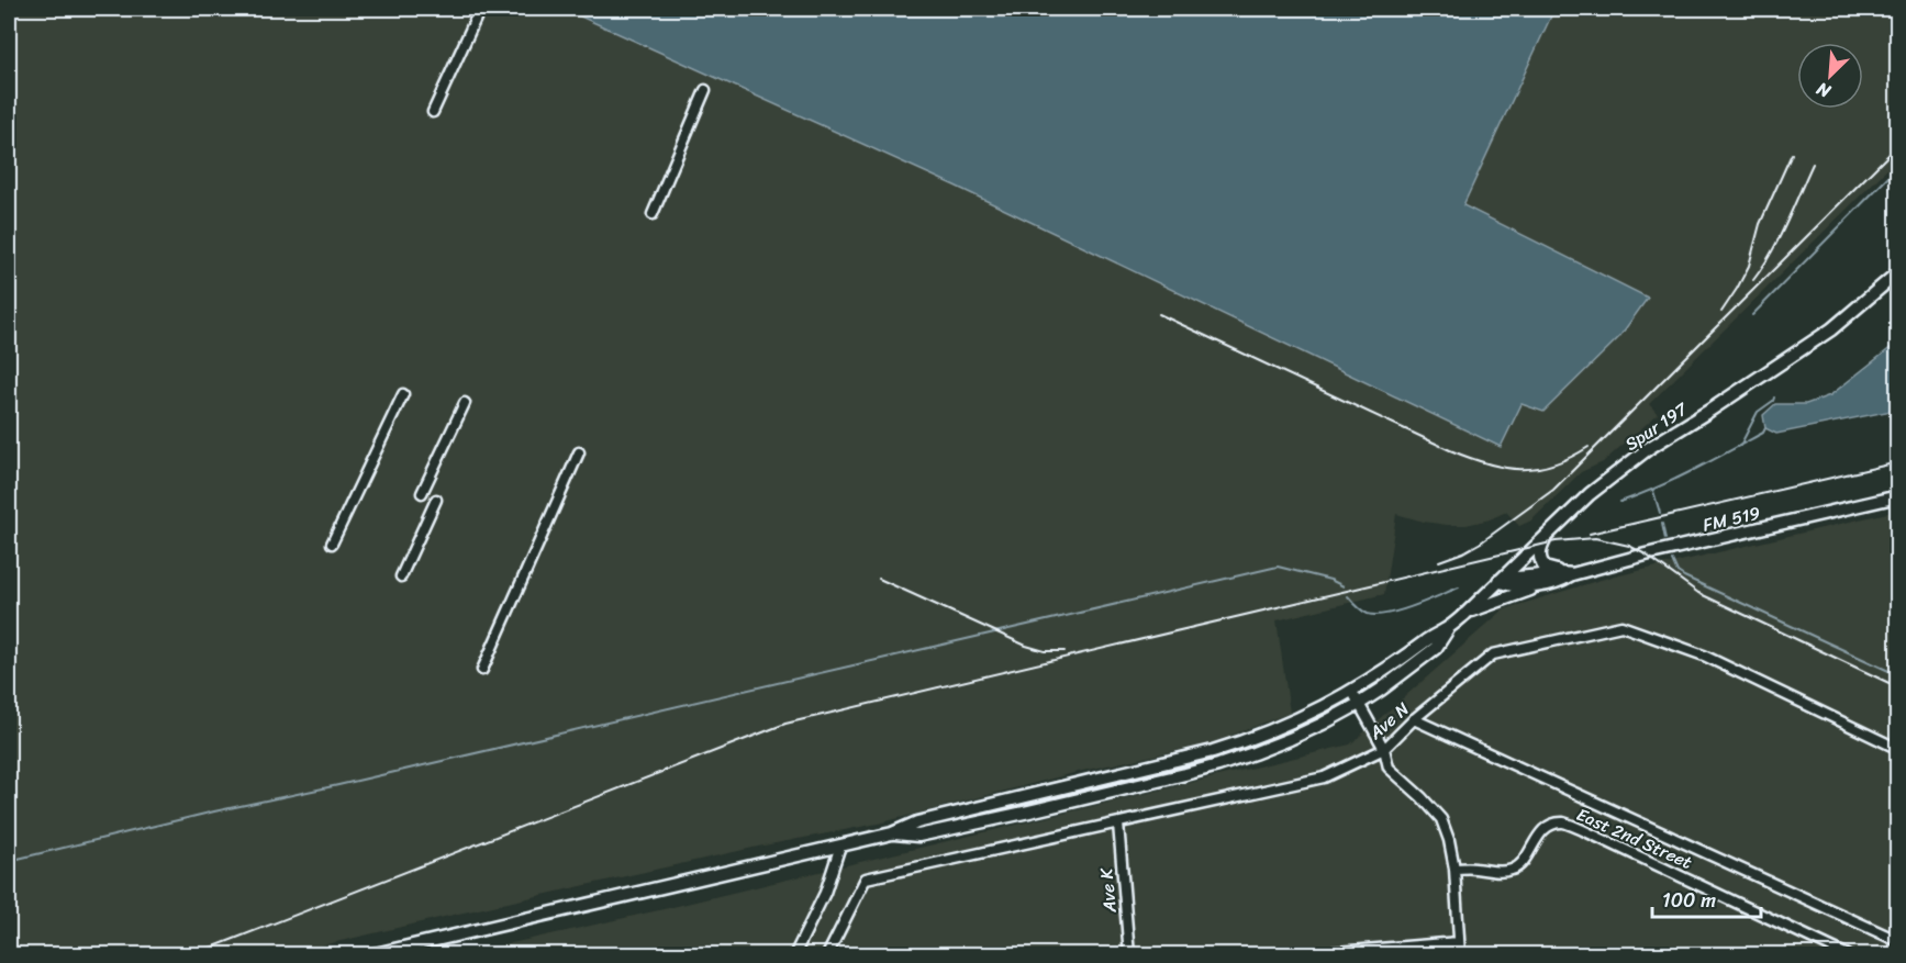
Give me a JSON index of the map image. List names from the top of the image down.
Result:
{
  "streets": {
    "main road": ["Spur 197", "FM 519"],
    "street": ["Ave N", "East 2nd Street", "Ave K"]
  },
  "crossings": [
    ["Spur 197", "FM 519"],
    ["Ave N", "Ave K"]
  ],
  "scale_bar": "100 m",
  "north": "bottom left"
}
